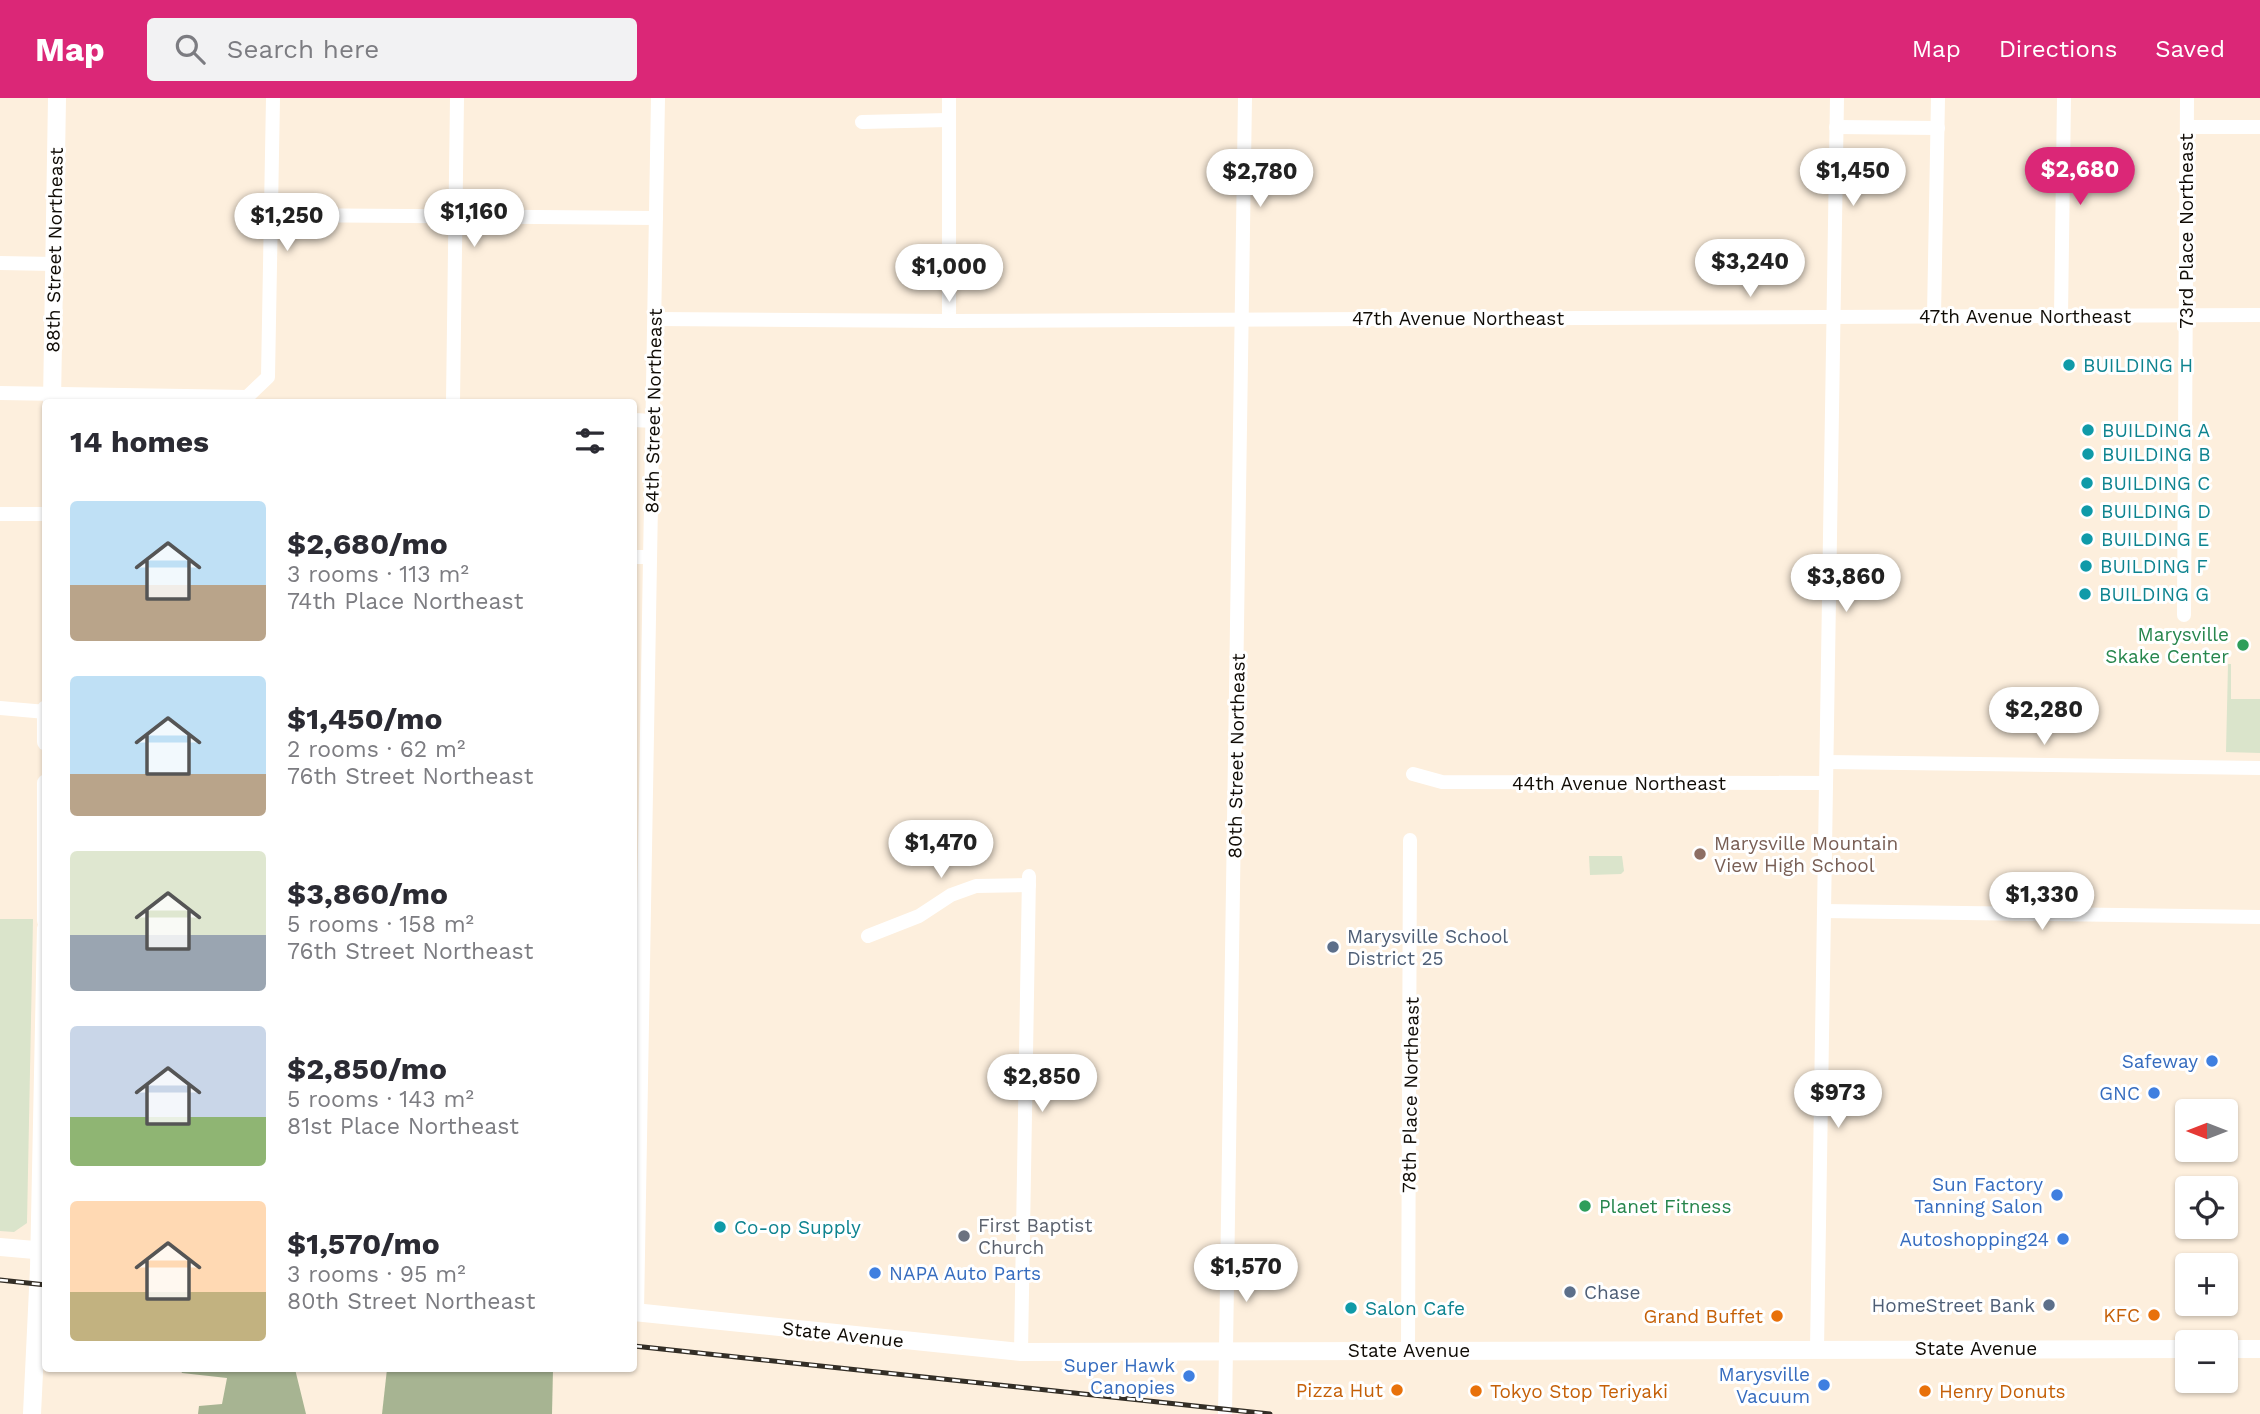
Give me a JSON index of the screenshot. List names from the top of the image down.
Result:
{
  "streets": {
    "main road": ["88th Street Northeast", "State Avenue"],
    "street": [
      "73rd Place Northeast",
      "47th Avenue Northeast",
      "84th Street Northeast",
      "80th Street Northeast",
      "44th Avenue Northeast",
      "78th Place Northeast"
    ]
  },
  "crossings": [
    ["73rd Place Northeast", "47th Avenue Northeast"],
    ["47th Avenue Northeast", "84th Street Northeast"],
    ["47th Avenue Northeast", "80th Street Northeast"],
    ["80th Street Northeast", "State Avenue"],
    ["78th Place Northeast", "State Avenue"]
  ],
  "places": [
    "BUILDING H",
    "BUILDING A",
    "BUILDING B",
    "BUILDING C",
    "BUILDING D",
    "BUILDING E",
    "BUILDING F",
    "BUILDING G",
    "Marysville Skake Center",
    "Marysville Mountain View High School",
    "Marysville School District 25",
    "Safeway",
    "GNC",
    "Sun Factory Tanning Salon",
    "Planet Fitness",
    "Co-op Supply",
    "First Baptist Church",
    "Autoshopping24",
    "NAPA Auto Parts",
    "Chase",
    "HomeStreet Bank",
    "Salon Cafe",
    "KFC",
    "Grand Buffet",
    "Super Hawk Canopies",
    "Marysville Vacuum",
    "Pizza Hut",
    "Tokyo Stop Teriyaki",
    "Henry Donuts"
  ],
  "north": "left",
  "page": {
    "header": "Map",
    "search": "Search here",
    "nav": ["Map", "Directions", "Saved"],
    "price": [
      "$2,680",
      "$1,450",
      "$2,780",
      "$1,160",
      "$1,250",
      "$3,240",
      "$1,000",
      "$3,860",
      "$2,280",
      "$1,470",
      "$1,330",
      "$2,850",
      "$973",
      "$1,570"
    ],
    "heading": "14 homes",
    "list": [
      {
        "name": "$2,680/mo",
        "note": "3 rooms · 113 m² · 74th Place Northeast"
      },
      {
        "name": "$1,450/mo",
        "note": "2 rooms · 62 m² · 76th Street Northeast"
      },
      {
        "name": "$3,860/mo",
        "note": "5 rooms · 158 m² · 76th Street Northeast"
      },
      {
        "name": "$2,850/mo",
        "note": "5 rooms · 143 m² · 81st Place Northeast"
      },
      {
        "name": "$1,570/mo",
        "note": "3 rooms · 95 m² · 80th Street Northeast"
      }
    ],
    "map_buttons": ["+", "−"]
  }
}
